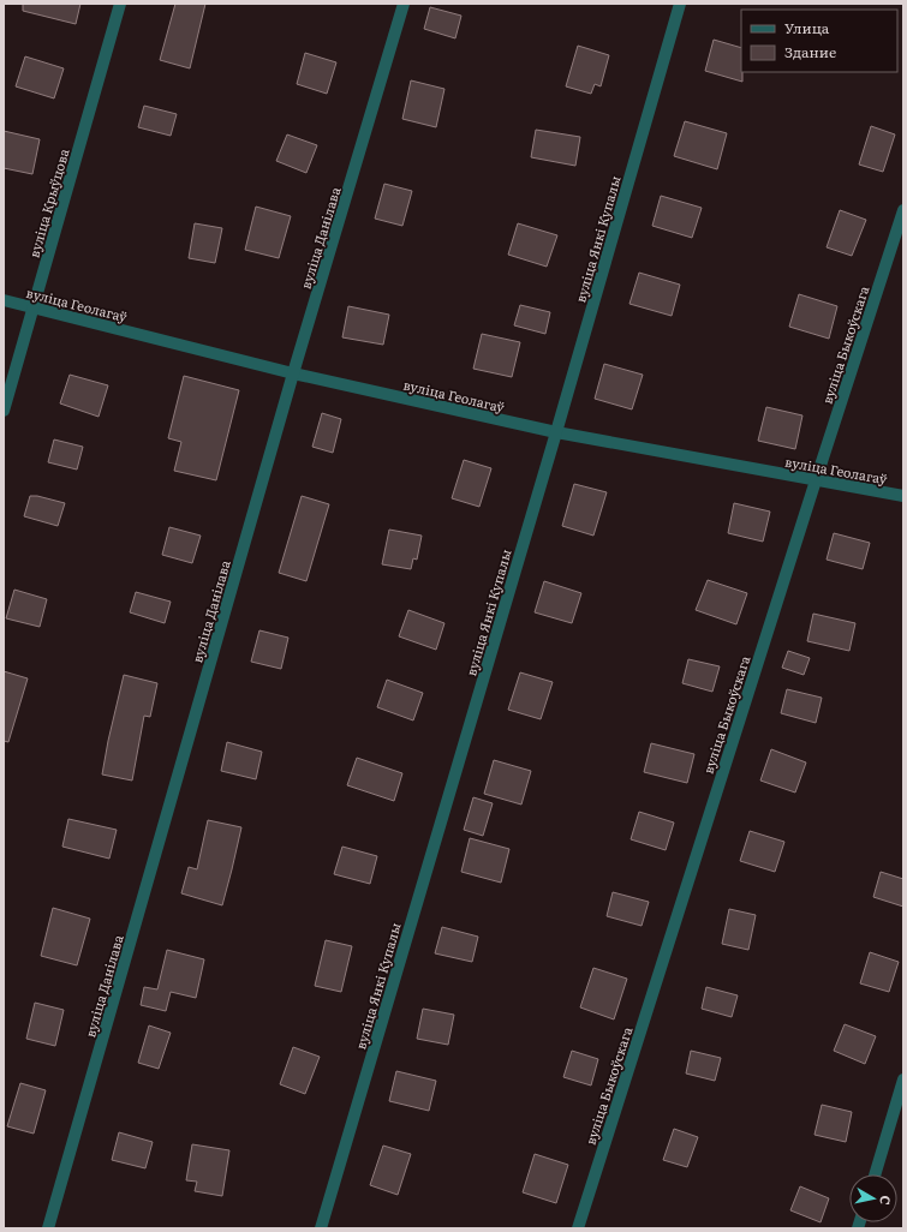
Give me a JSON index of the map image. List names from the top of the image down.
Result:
{
  "streets": {
    "street": [
      "вуліца Крыўцова",
      "вуліца Данілава",
      "вуліца Янкі Купалы",
      "вуліца Геолагаў",
      "вуліца Быкоўскага"
    ]
  },
  "crossings": [
    ["вуліца Крыўцова", "вуліца Геолагаў"],
    ["вуліца Данілава", "вуліца Геолагаў"],
    ["вуліца Янкі Купалы", "вуліца Геолагаў"],
    ["вуліца Геолагаў", "вуліца Быкоўскага"]
  ],
  "legend": ["Улица", "Здание"],
  "north": "right"
}
